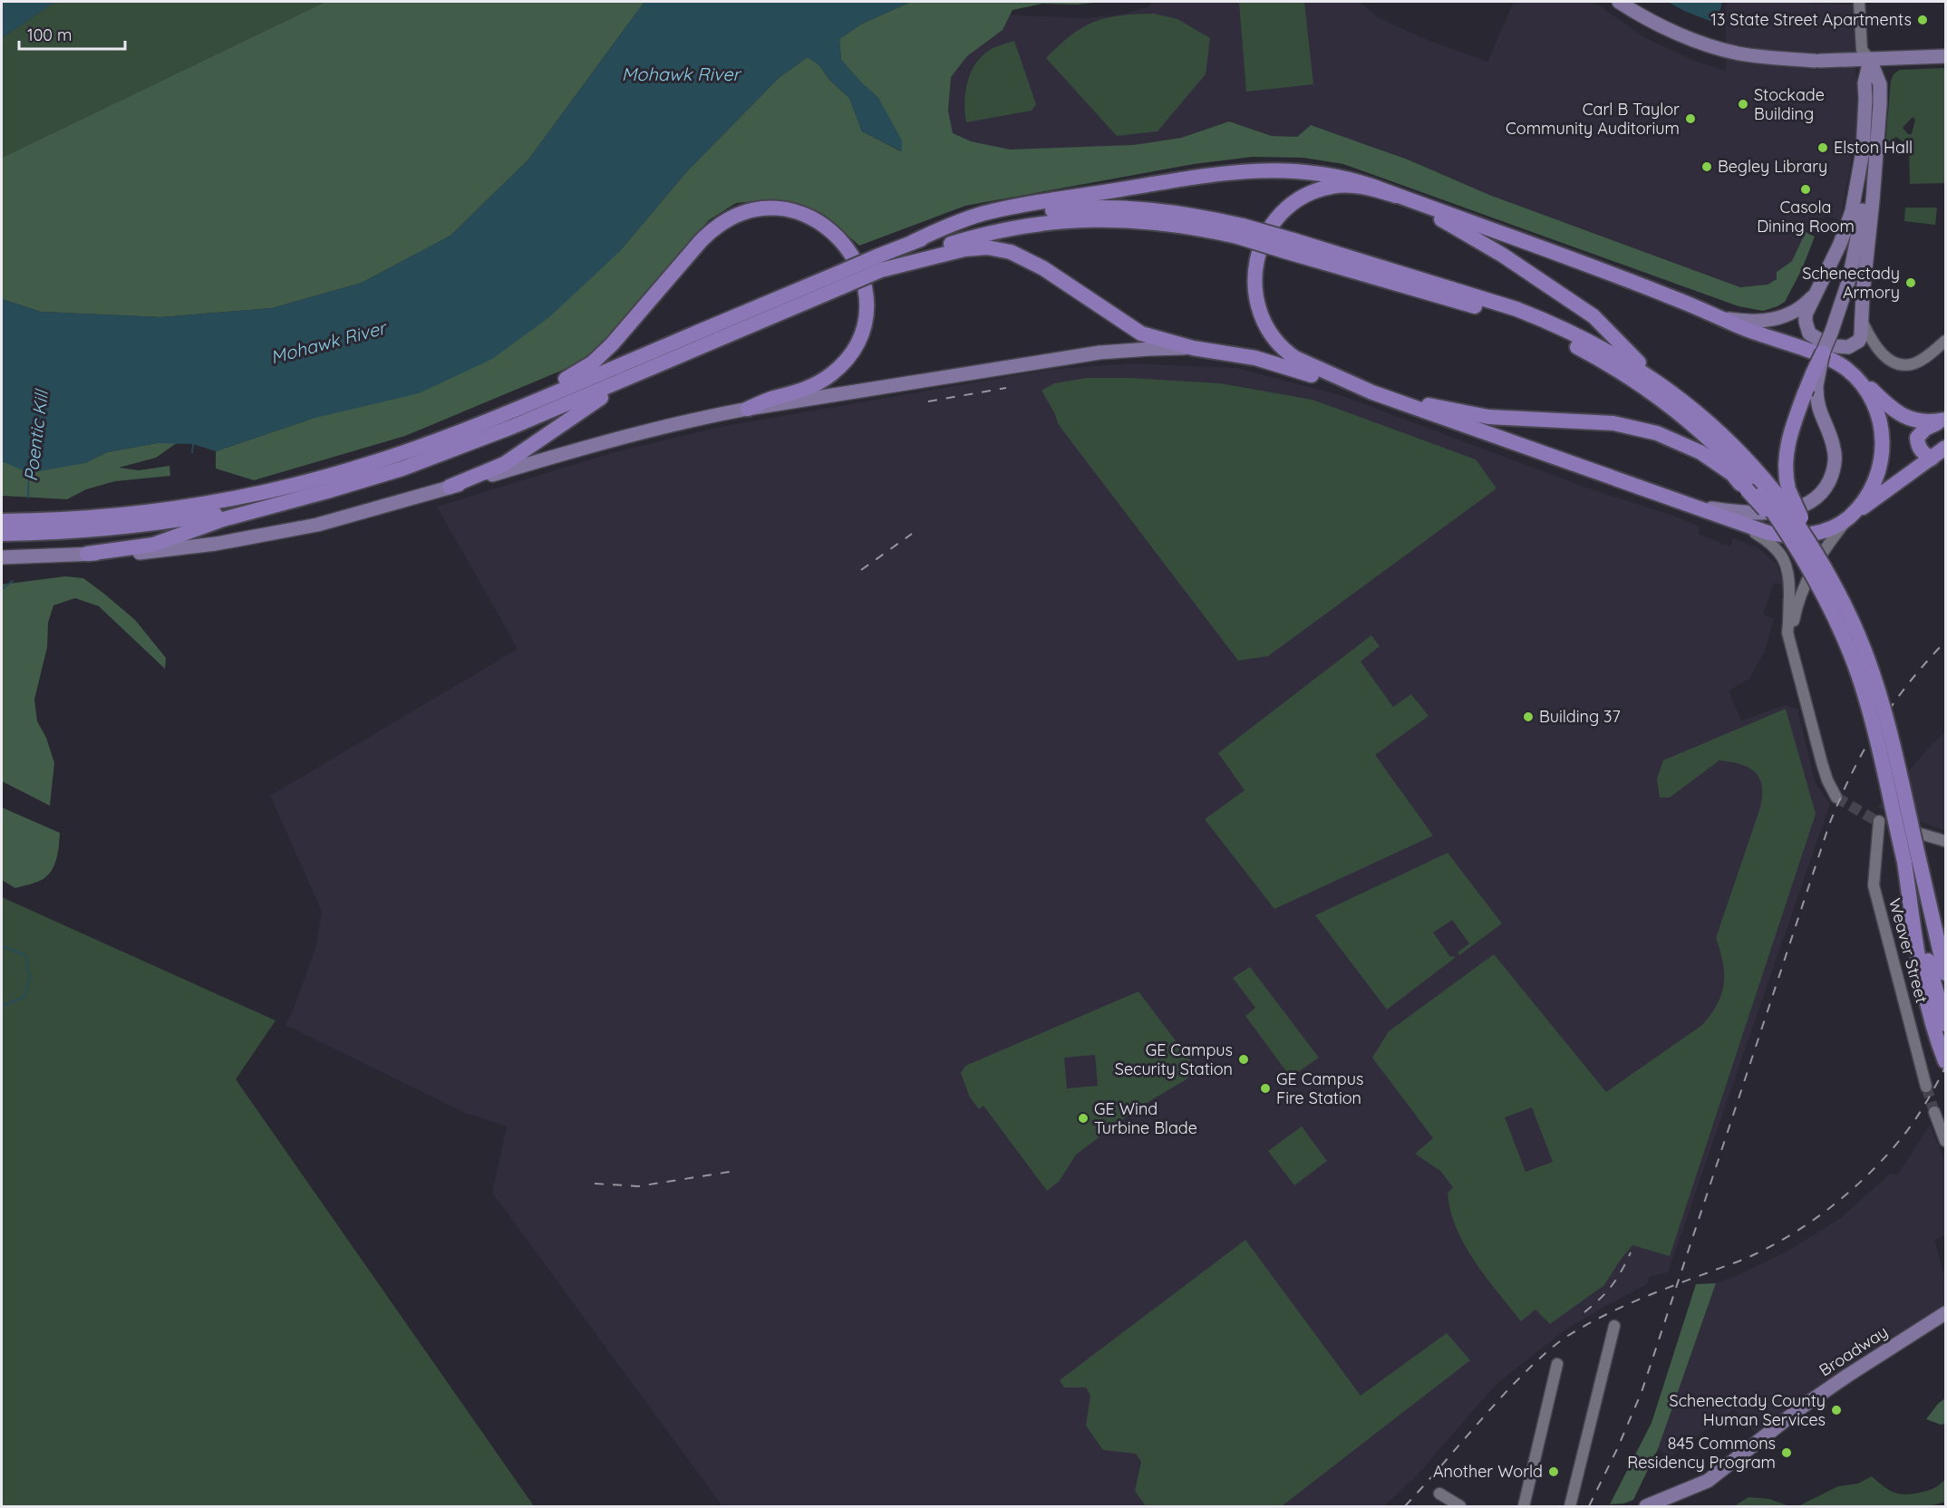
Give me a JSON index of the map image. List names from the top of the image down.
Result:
{
  "streets": {
    "main road": ["Broadway"],
    "street": ["Weaver Street"]
  },
  "water": ["Mohawk River", "Poentic Kill"],
  "places": [
    "13 State Street Apartments",
    "Stockade Building",
    "Carl B Taylor Community Auditorium",
    "Elston Hall",
    "Begley Library",
    "Casola Dining Room",
    "Schenectady Armory",
    "Building 37",
    "GE Campus Security Station",
    "GE Campus Fire Station",
    "GE Wind Turbine Blade",
    "Schenectady County Human Services",
    "845 Commons Residency Program",
    "Another World"
  ],
  "scale_bar": "100 m"
}
